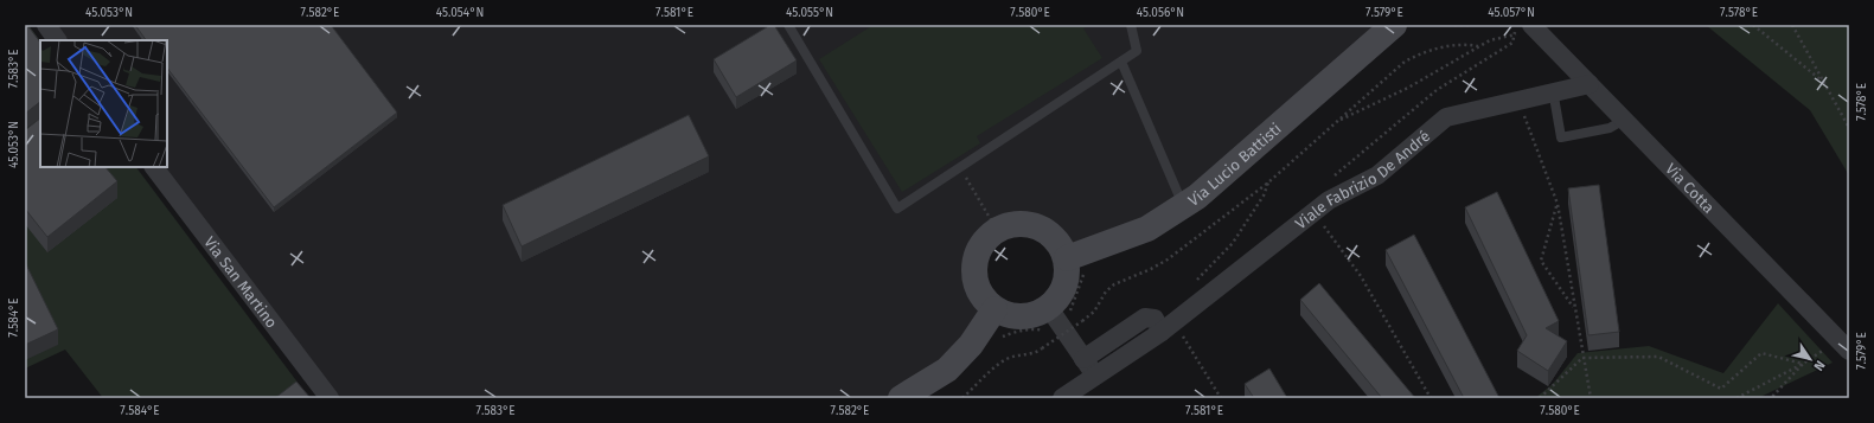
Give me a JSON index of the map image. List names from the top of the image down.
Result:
{
  "streets": {
    "street": [
      "Via Lucio Battisti",
      "Viale Fabrizio De André",
      "Via Cotta",
      "Via San Martino"
    ]
  },
  "crossings": [
    ["Viale Fabrizio De André", "Via Cotta"]
  ],
  "north": "bottom right",
  "coordinates": [
    "45.053°N",
    "7.582°E",
    "45.054°N",
    "7.581°E",
    "45.055°N",
    "7.580°E",
    "45.056°N",
    "7.579°E",
    "45.057°N",
    "7.578°E",
    "7.583°E",
    "7.584°E"
  ]
}
